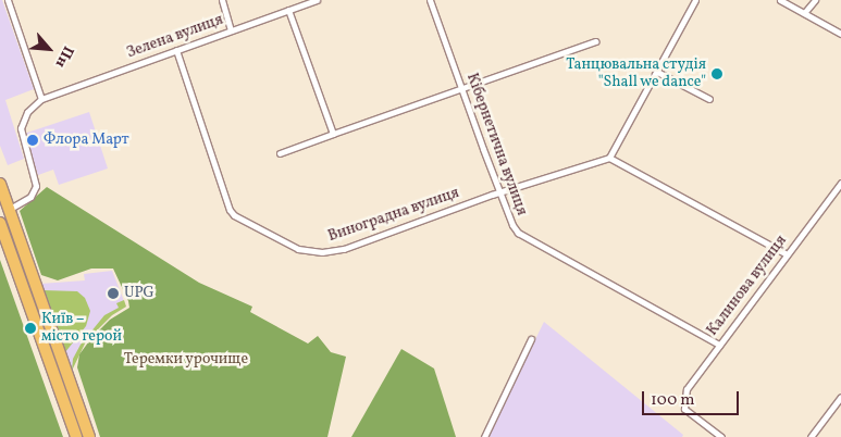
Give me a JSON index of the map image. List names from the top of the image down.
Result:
{
  "streets": {
    "street": [
      "Зелена вулиця",
      "Кібернетична вулиця",
      "Виноградна вулиця",
      "Калинова вулиця"
    ]
  },
  "crossings": [
    ["Зелена вулиця", "Виноградна вулиця"],
    ["Кібернетична вулиця", "Виноградна вулиця"],
    ["Кібернетична вулиця", "Калинова вулиця"]
  ],
  "parks": ["Теремки урочище"],
  "places": [
    "Танцювальна студія \"Shall we dance\"",
    "Флора Март",
    "UPG",
    "Київ – місто герой"
  ],
  "scale_bar": "100 m",
  "north": "bottom right"
}
